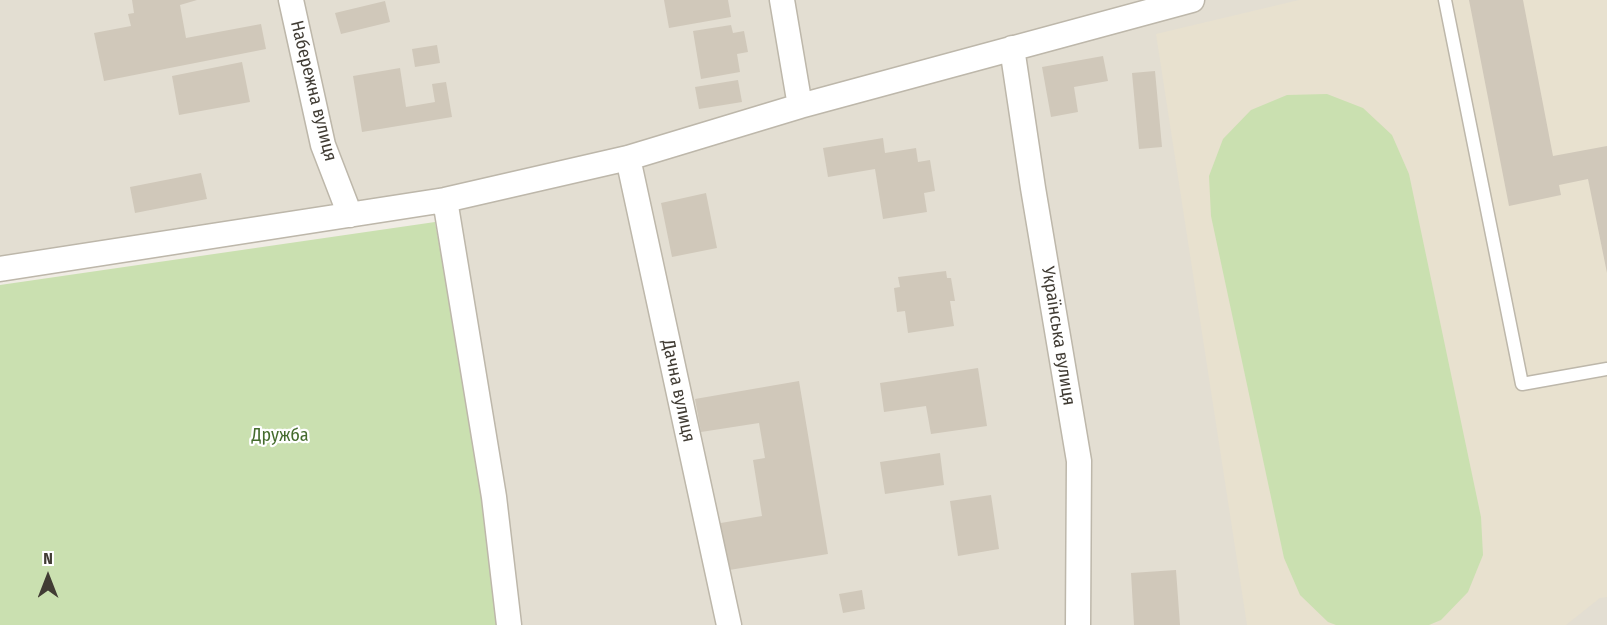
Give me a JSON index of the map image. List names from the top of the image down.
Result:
{
  "streets": {
    "street": ["Набережна вулиця", "Українська вулиця", "Дачна вулиця"]
  },
  "parks": ["Дружба"],
  "north": "top"
}
